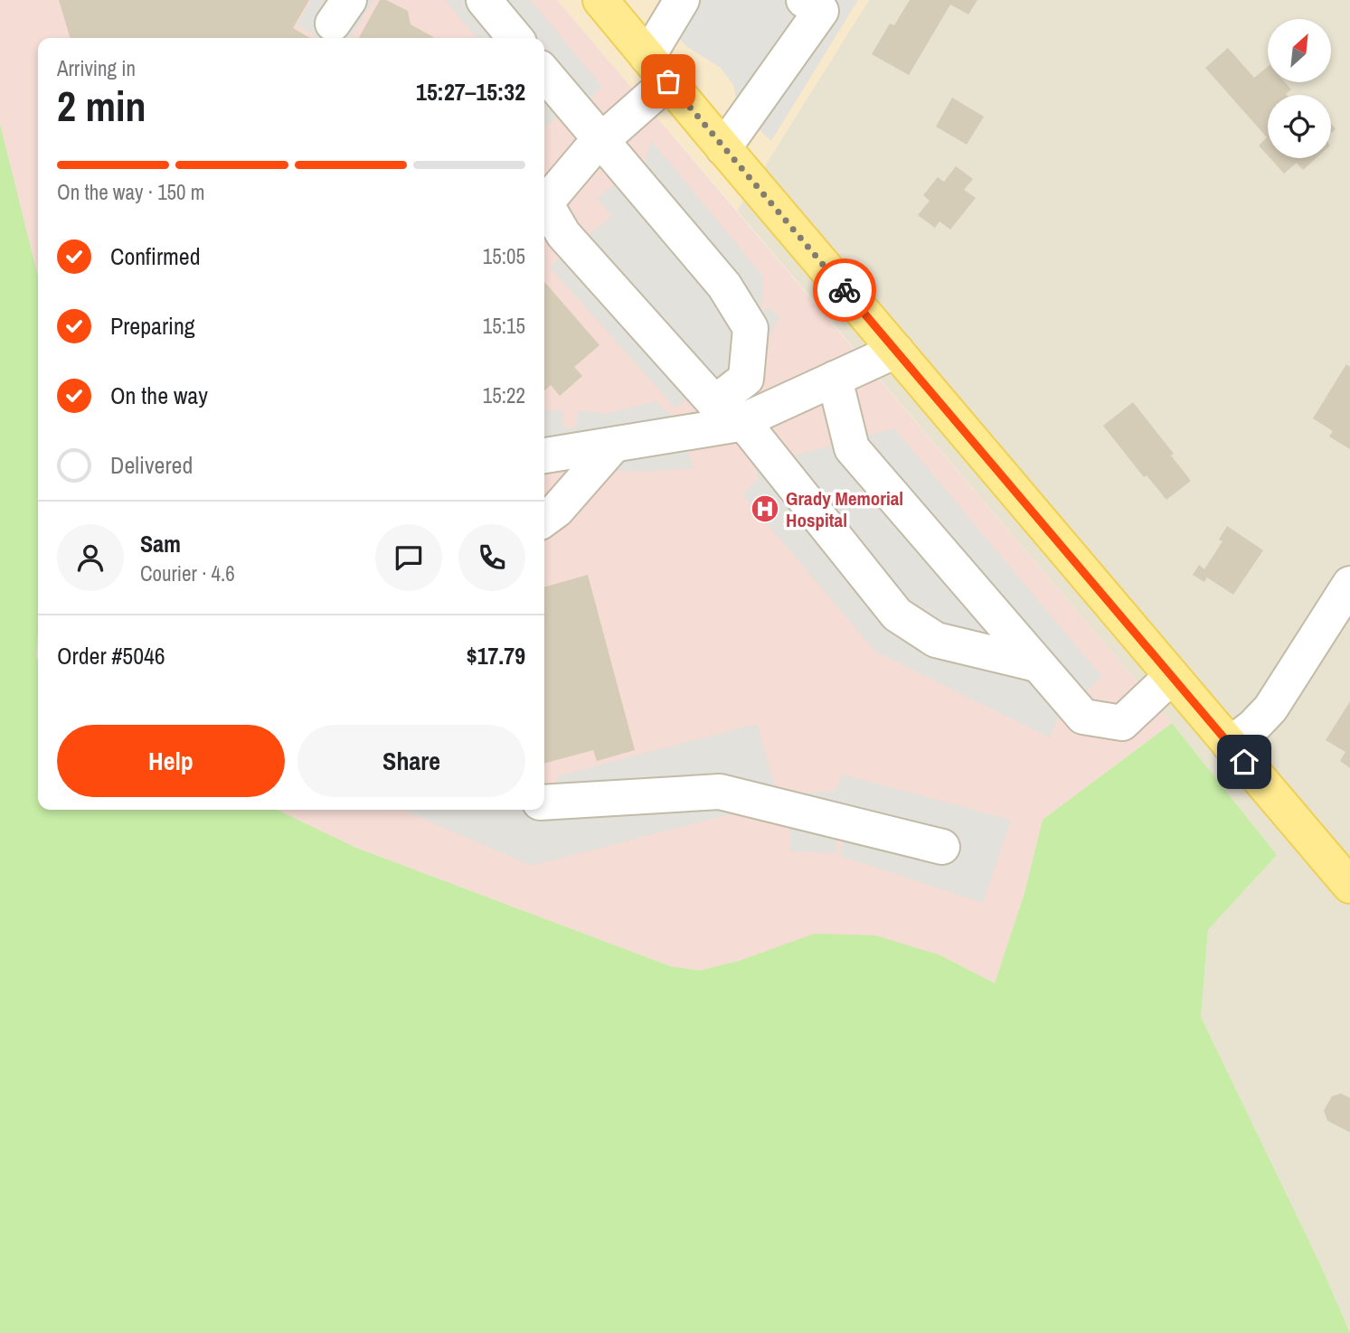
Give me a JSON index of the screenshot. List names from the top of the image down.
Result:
{
  "places": {
    "hospital": ["Grady Memorial Hospital"]
  },
  "north": "top right",
  "page": {
    "heading": ["2 min", "Arriving in", "15:27–15:32"],
    "panel": [
      "Sam",
      "Courier · 4.6",
      "Order #5046",
      "$17.79"
    ],
    "bar": "On the way · 150 m",
    "list": [
      ["Confirmed", "15:05"],
      ["Preparing", "15:15"],
      ["On the way", "15:22"],
      "Delivered"
    ],
    "buttons": ["Help", "Share"]
  }
}
